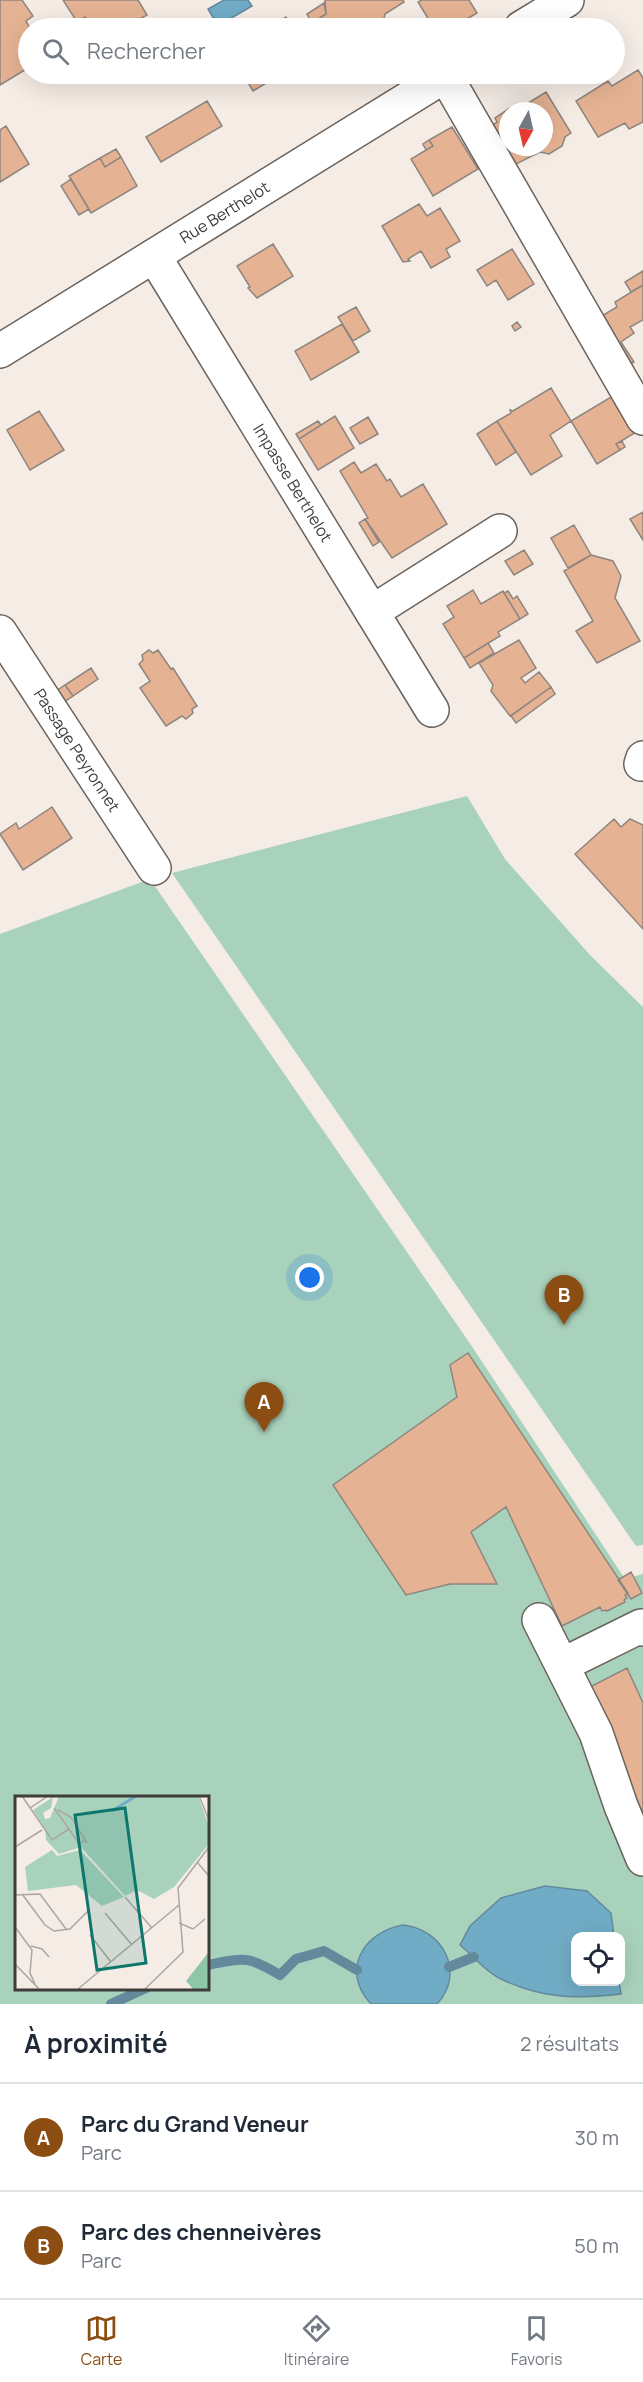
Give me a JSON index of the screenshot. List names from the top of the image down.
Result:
{
  "streets": {
    "street": ["Rue Berthelot", "Impasse Berthelot", "Passage Peyronnet"]
  },
  "crossings": [
    ["Rue Berthelot", "Impasse Berthelot"]
  ],
  "north": "bottom",
  "page": {
    "search": "Rechercher",
    "pins": ["B", "A"],
    "heading": ["À proximité", "2 résultats"],
    "list": [
      {
        "mark": "A",
        "name": "Parc du Grand Veneur",
        "note": "Parc",
        "value": "30 m"
      },
      {
        "mark": "B",
        "name": "Parc des chenneivères",
        "note": "Parc",
        "value": "50 m"
      }
    ],
    "nav": ["Carte", "Itinéraire", "Favoris"]
  }
}
